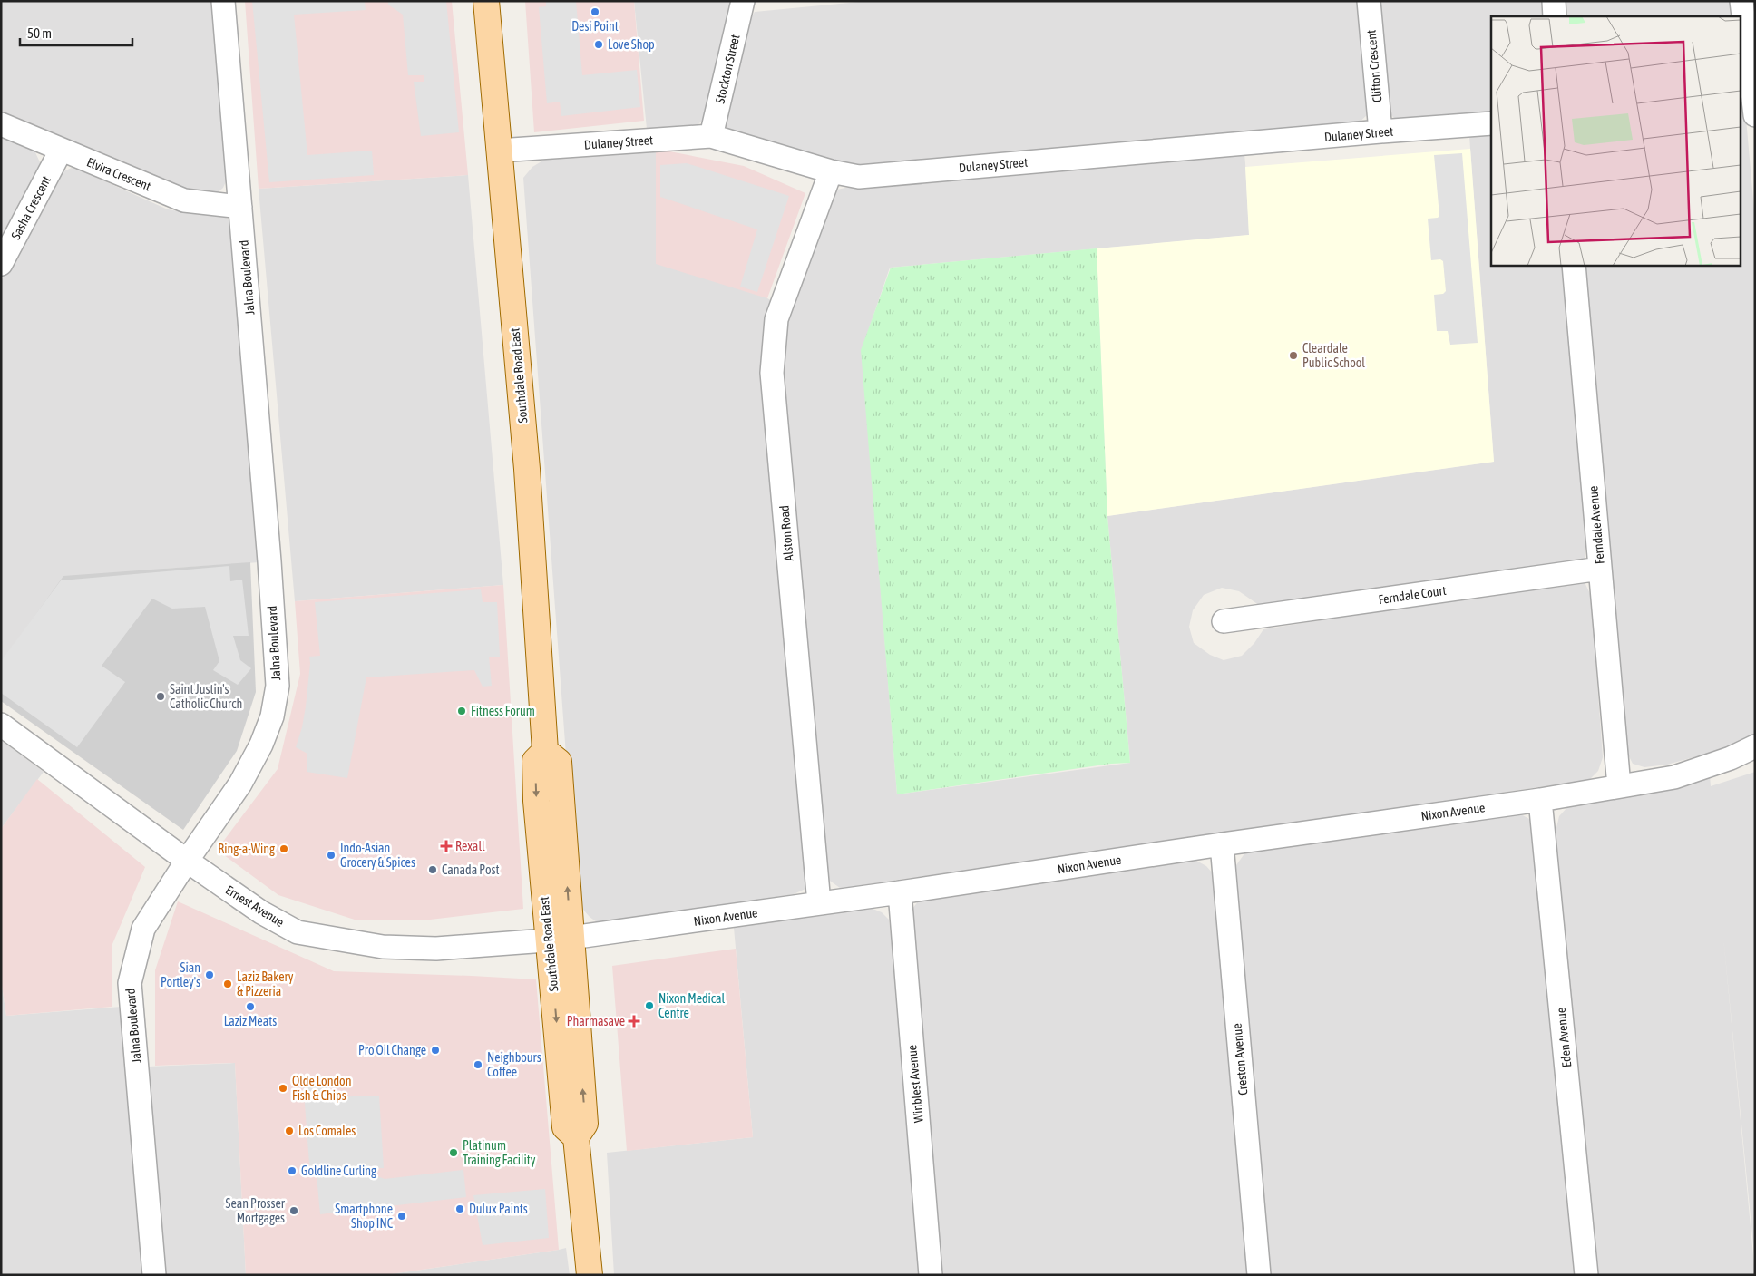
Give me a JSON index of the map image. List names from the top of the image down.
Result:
{
  "streets": {
    "main road": ["Southdale Road East"],
    "street": [
      "Clifton Crescent",
      "Stockton Street",
      "Dulaney Street",
      "Elvira Crescent",
      "Sasha Crescent",
      "Jalna Boulevard",
      "Ferndale Avenue",
      "Alston Road",
      "Ferndale Court",
      "Nixon Avenue",
      "Ernest Avenue",
      "Eden Avenue",
      "Creston Avenue",
      "Winblest Avenue"
    ]
  },
  "crossings": [
    ["Clifton Crescent", "Dulaney Street"],
    ["Stockton Street", "Dulaney Street"],
    ["Dulaney Street", "Southdale Road East"],
    ["Dulaney Street", "Alston Road"],
    ["Elvira Crescent", "Sasha Crescent"],
    ["Elvira Crescent", "Jalna Boulevard"],
    ["Jalna Boulevard", "Ernest Avenue"],
    ["Southdale Road East", "Nixon Avenue"],
    ["Southdale Road East", "Ernest Avenue"],
    ["Ferndale Avenue", "Ferndale Court"],
    ["Ferndale Avenue", "Nixon Avenue"],
    ["Alston Road", "Nixon Avenue"],
    ["Nixon Avenue", "Ernest Avenue"],
    ["Nixon Avenue", "Eden Avenue"],
    ["Nixon Avenue", "Creston Avenue"],
    ["Nixon Avenue", "Winblest Avenue"]
  ],
  "places": {
    "other": [
      "Desi Point",
      "Love Shop",
      "Cleardale Public School",
      "Saint Justin's Catholic Church",
      "Fitness Forum",
      "Ring-a-Wing",
      "Indo-Asian Grocery & Spices",
      "Canada Post",
      "Sian Portley's",
      "Laziz Bakery & Pizzeria",
      "Nixon Medical Centre",
      "Laziz Meats",
      "Pro Oil Change",
      "Neighbours Coffee",
      "Olde London Fish & Chips",
      "Los Comales",
      "Platinum Training Facility",
      "Goldline Curling",
      "Dulux Paints",
      "Sean Prosser Mortgages",
      "Smartphone Shop INC"
    ],
    "health": ["Rexall", "Pharmasave"]
  },
  "scale_bar": "50 m"
}
